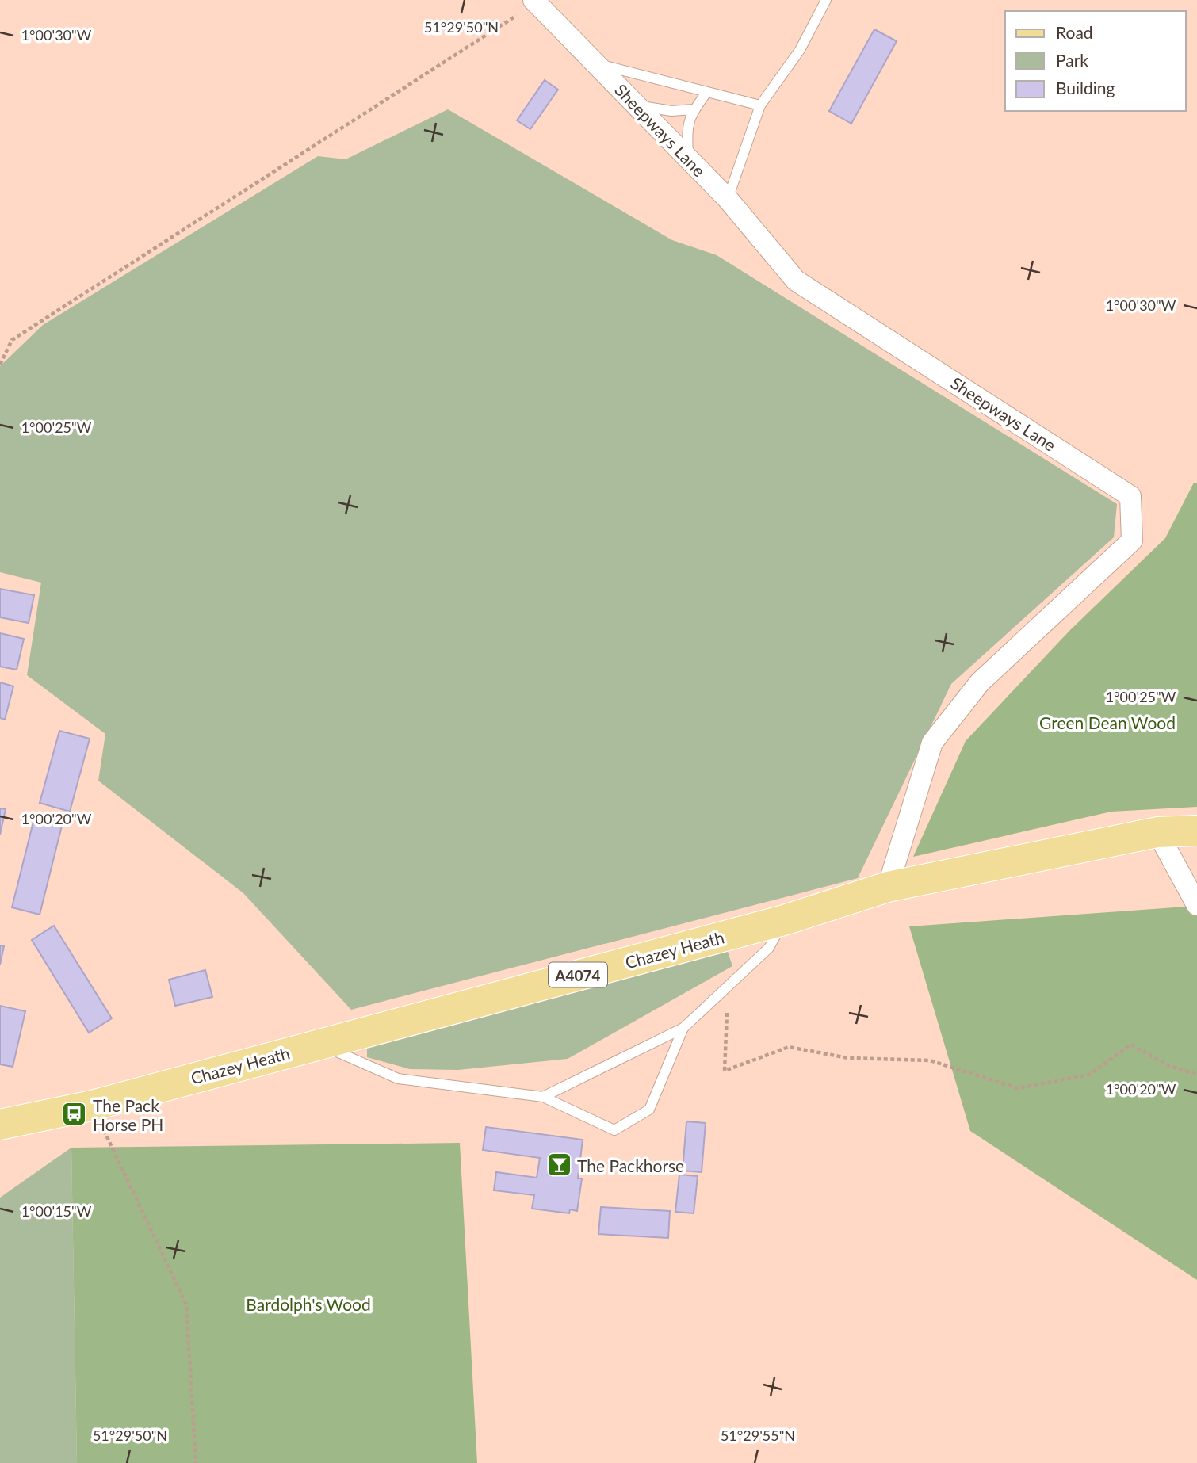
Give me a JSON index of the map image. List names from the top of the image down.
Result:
{
  "streets": {
    "main road": ["Chazey Heath", "A4074"],
    "street": ["Sheepways Lane"]
  },
  "crossings": [
    ["Sheepways Lane", "Chazey Heath"],
    ["Chazey Heath", "A4074"]
  ],
  "parks": ["Green Dean Wood", "Bardolph's Wood"],
  "places": {
    "bus stop": ["The Pack Horse PH"],
    "bar": ["The Packhorse"]
  },
  "legend": ["Road", "Park", "Building"],
  "coordinates": [
    "51°29'50\"N",
    "1°00'30\"W",
    "1°00'25\"W",
    "1°00'20\"W",
    "1°00'15\"W",
    "51°29'55\"N"
  ]
}
